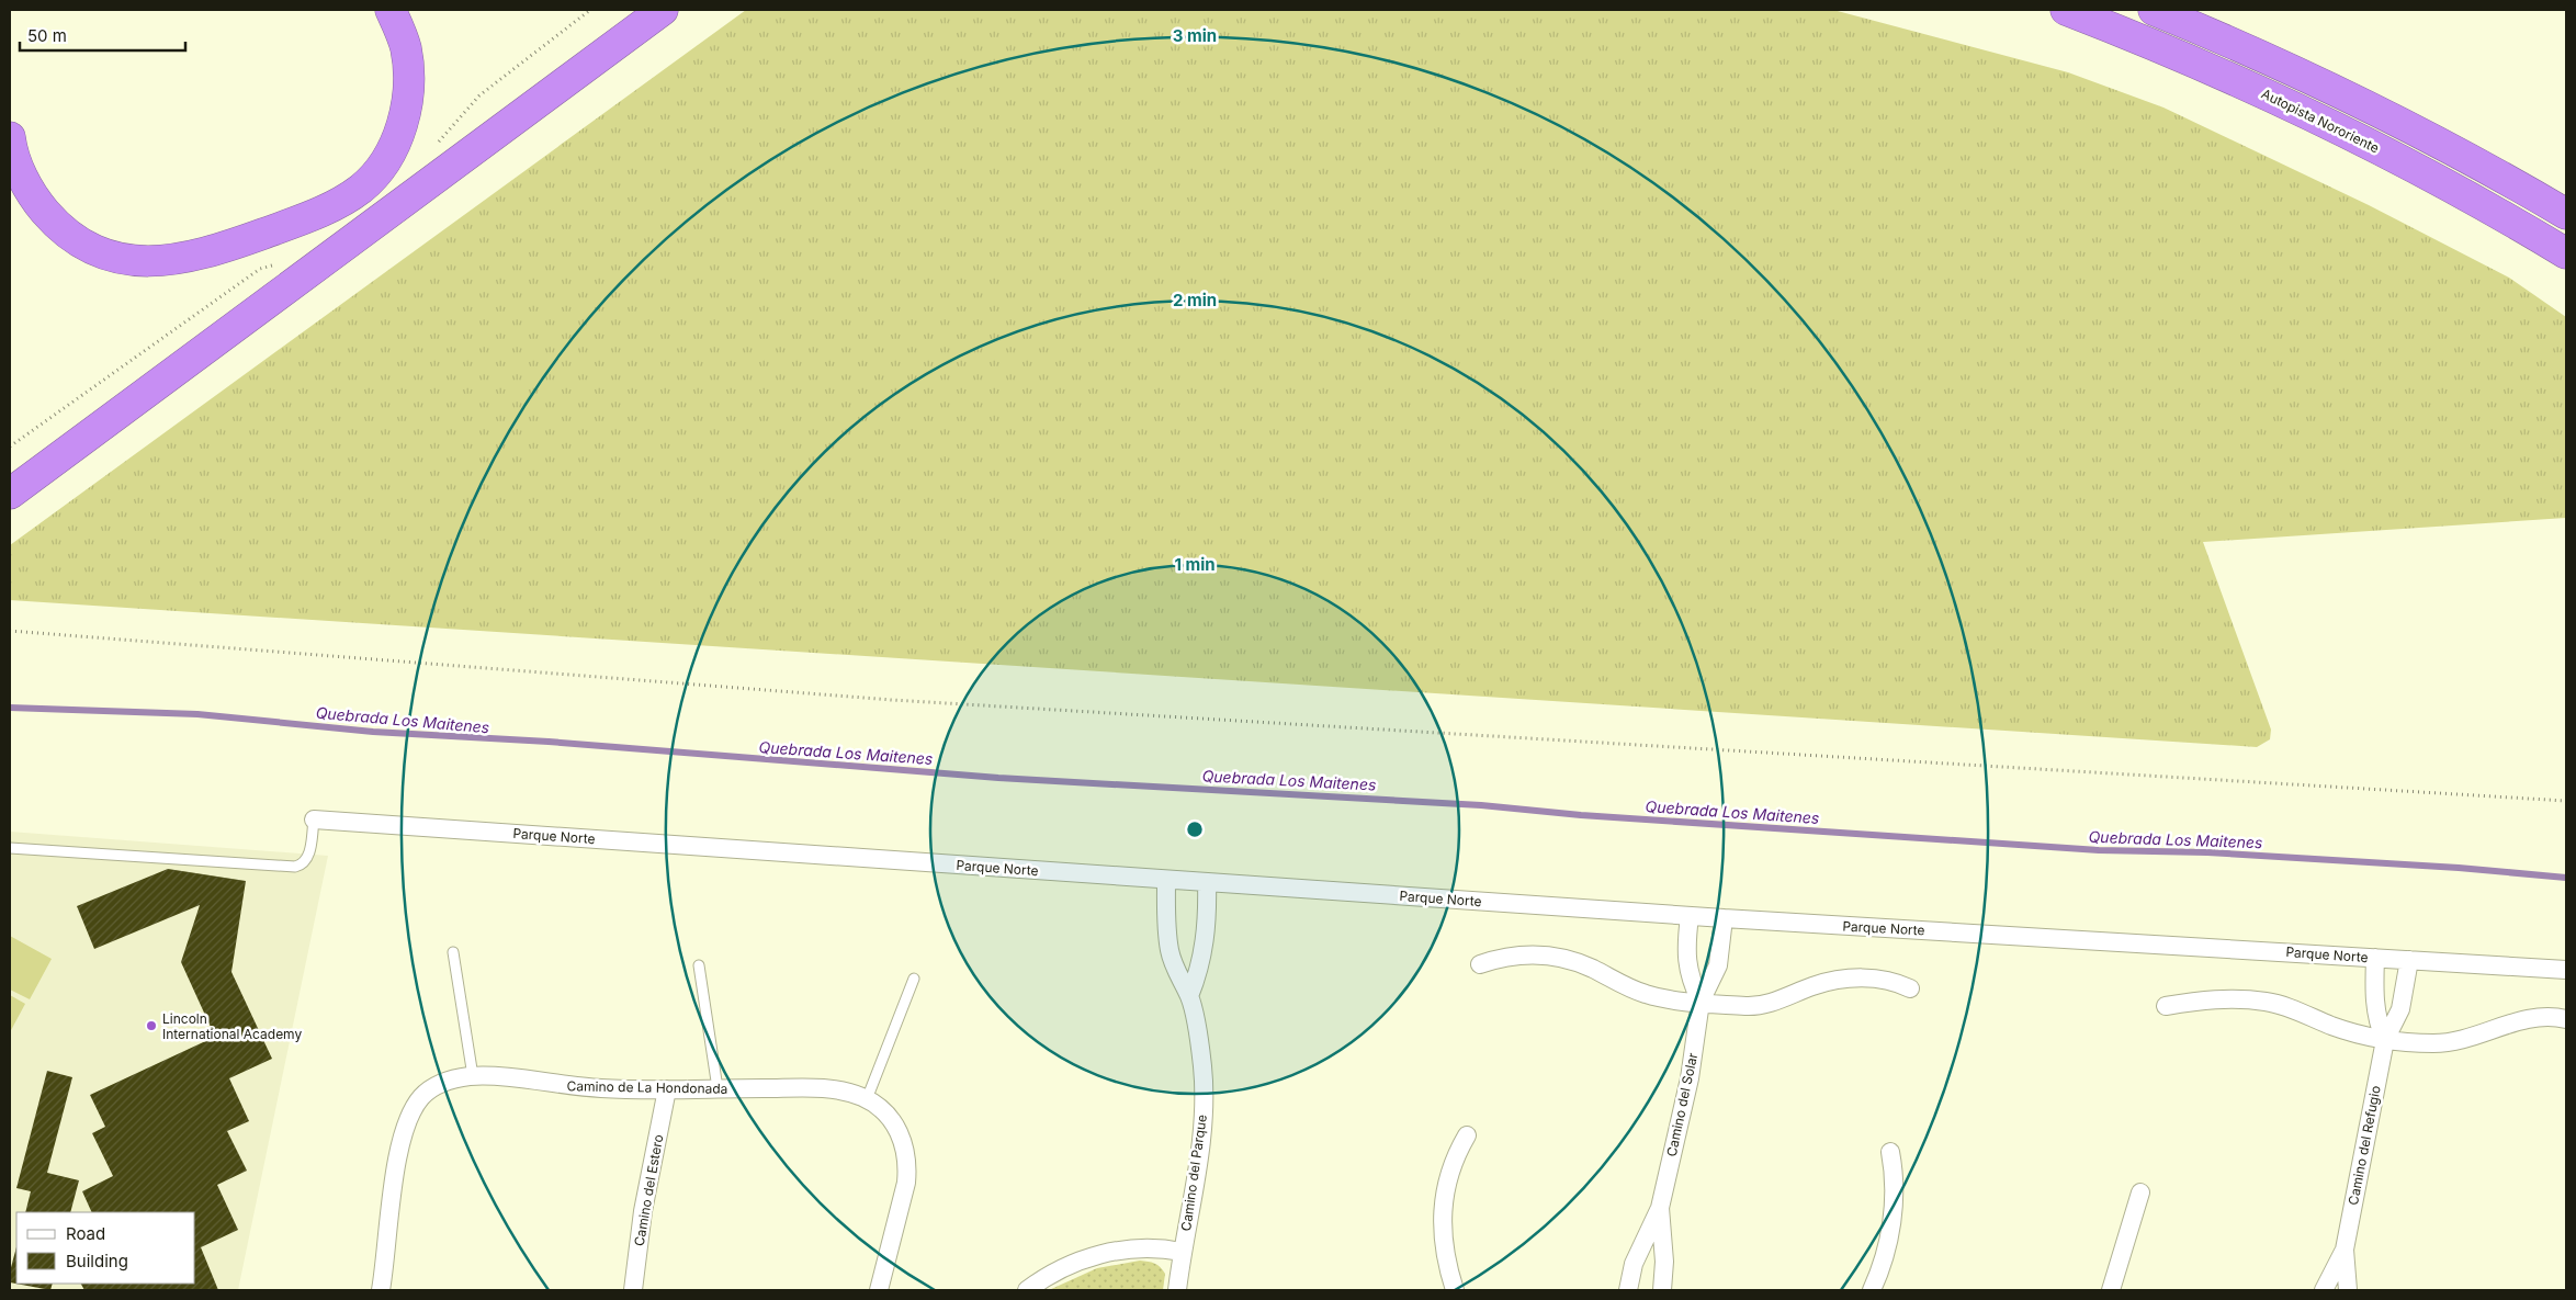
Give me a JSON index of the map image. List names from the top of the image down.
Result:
{
  "streets": {
    "highway": ["Autopista Nororiente"],
    "street": [
      "Parque Norte",
      "Camino de La Hondonada",
      "Camino del Solar",
      "Camino del Refugio",
      "Camino del Parque",
      "Camino del Estero"
    ]
  },
  "crossings": [
    ["Parque Norte", "Camino del Solar"],
    ["Parque Norte", "Camino del Refugio"],
    ["Parque Norte", "Camino del Parque"],
    ["Camino de La Hondonada", "Camino del Estero"]
  ],
  "water": ["Quebrada Los Maitenes"],
  "places": ["Lincoln International Academy"],
  "legend": ["Road", "Building"],
  "scale_bar": "50 m",
  "rings": ["3 min", "2 min", "1 min"]
}
